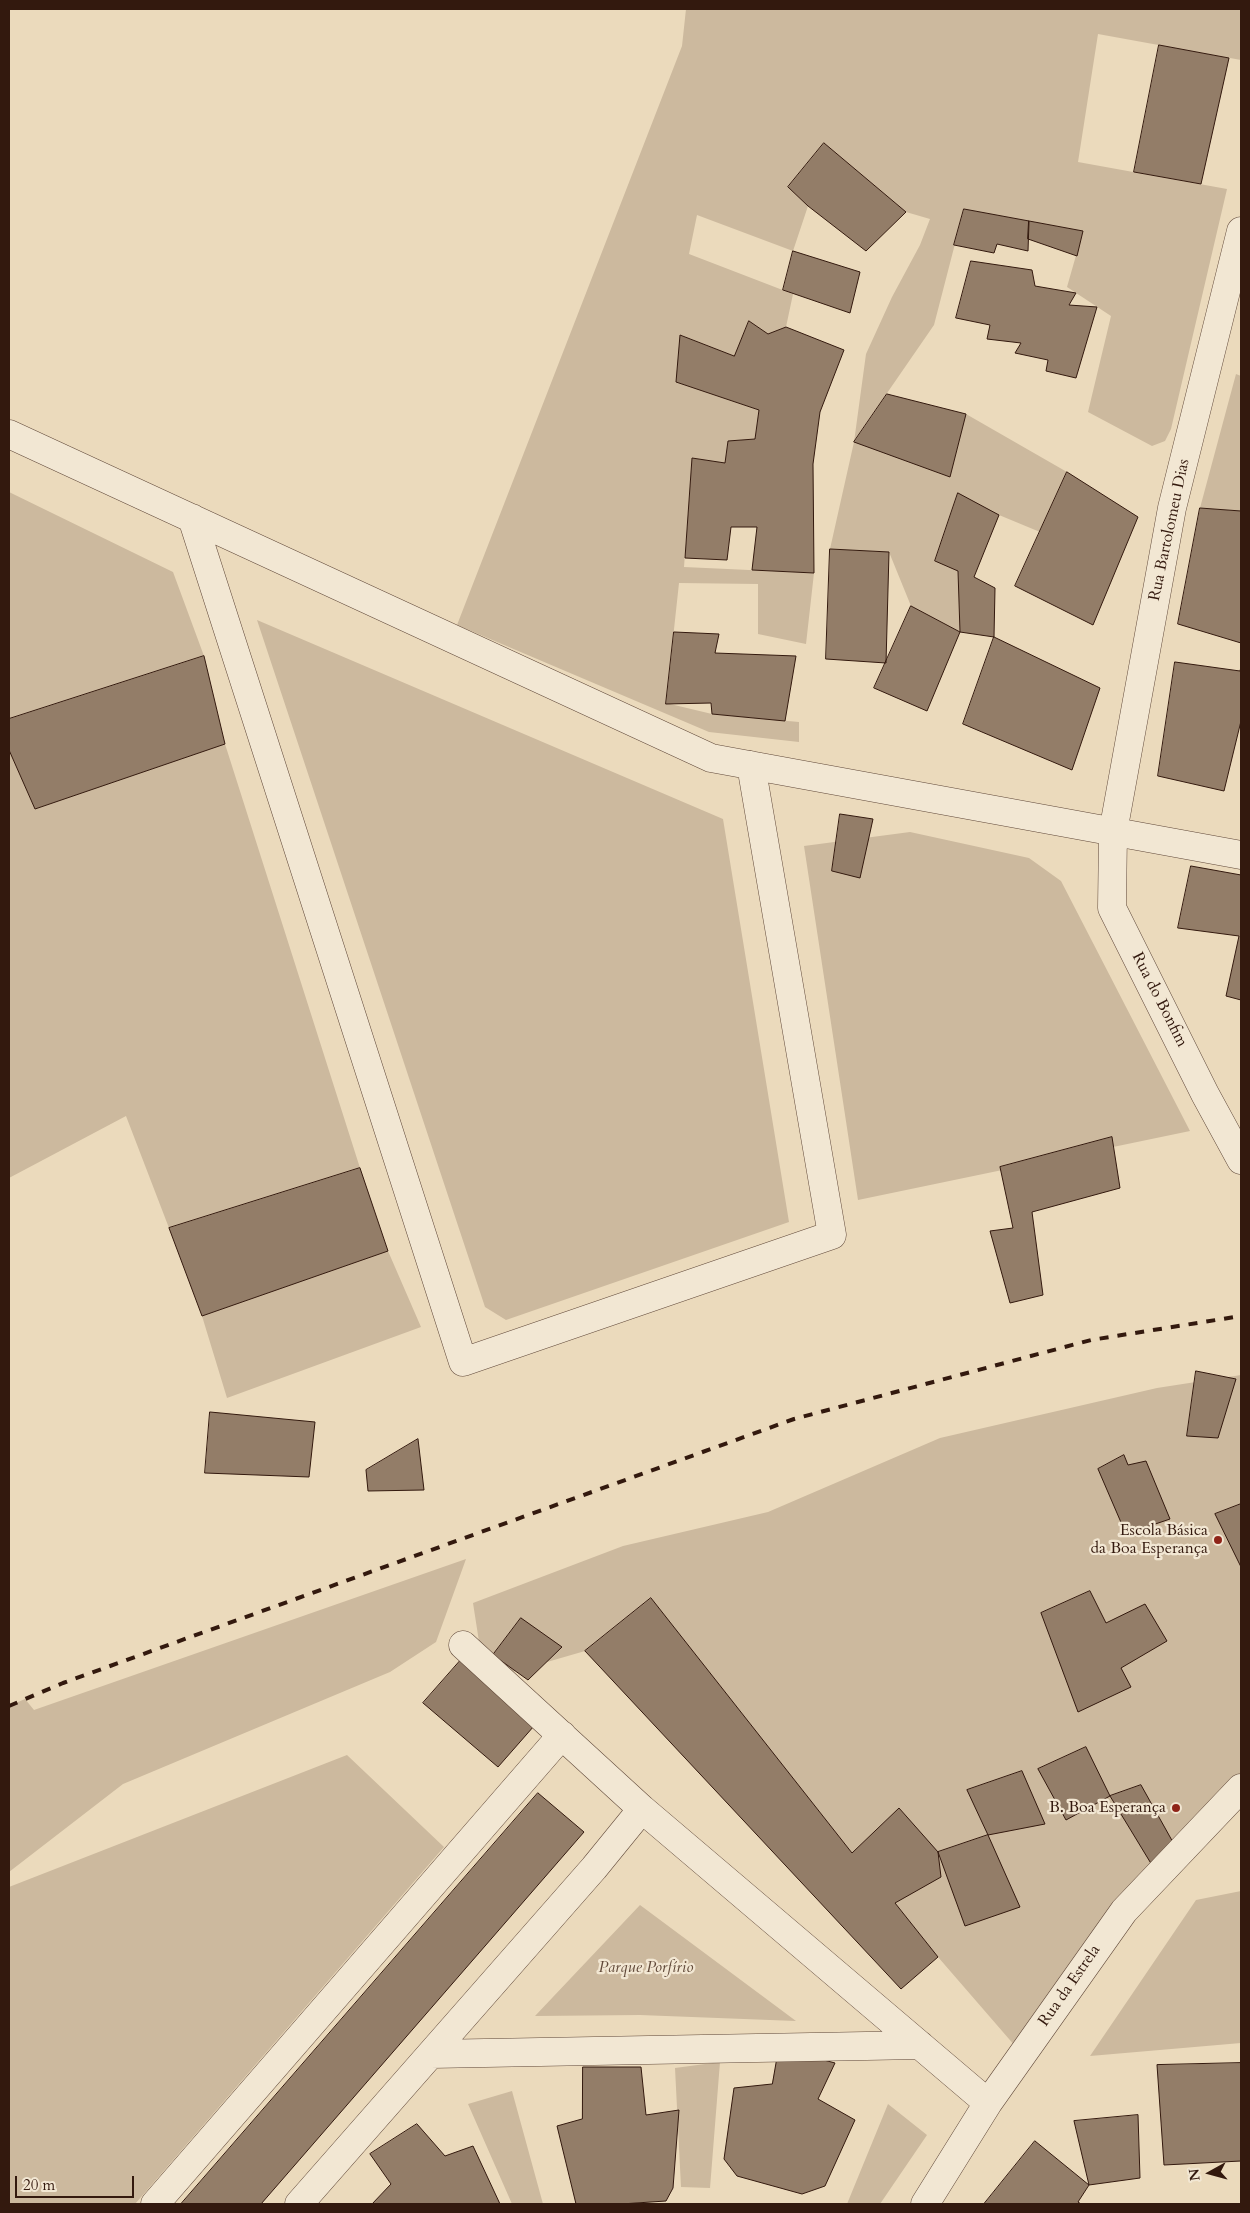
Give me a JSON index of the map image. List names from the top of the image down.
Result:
{
  "streets": {
    "street": ["Rua Bartolomeu Dias", "Rua do Bonfim", "Rua da Estrela"]
  },
  "crossings": [
    ["Rua Bartolomeu Dias", "Rua do Bonfim"]
  ],
  "parks": ["Parque Porfírio"],
  "places": ["Escola Básica da Boa Esperança", "B. Boa Esperança"],
  "scale_bar": "20 m",
  "north": "left"
}
